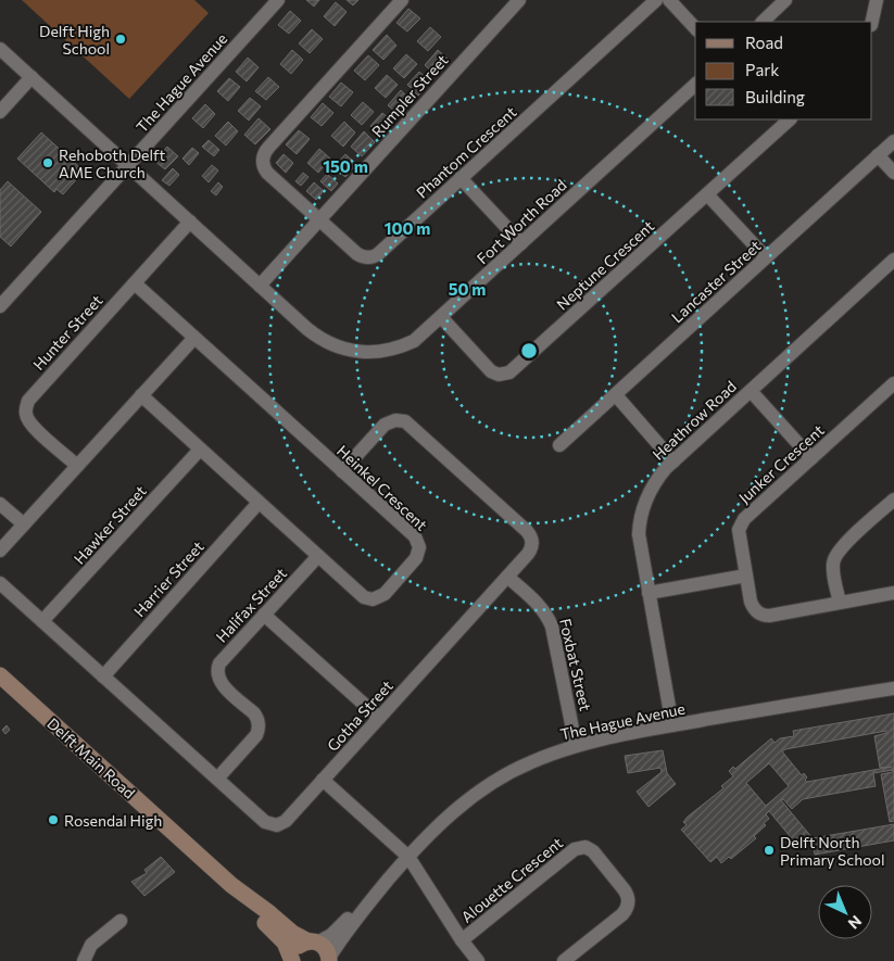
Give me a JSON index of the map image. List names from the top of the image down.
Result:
{
  "streets": {
    "street": [
      "The Hague Avenue",
      "Rumpler Street",
      "Phantom Crescent",
      "Fort Worth Road",
      "Neptune Crescent",
      "Lancaster Street",
      "Hunter Street",
      "Heathrow Road",
      "Junker Crescent",
      "Heinkel Crescent",
      "Hawker Street",
      "Harrier Street",
      "Halifax Street",
      "Foxbat Street",
      "Gotha Street",
      "Delft Main Road",
      "Alouette Crescent"
    ]
  },
  "crossings": [
    ["The Hague Avenue", "Fort Worth Road"],
    ["The Hague Avenue", "Heathrow Road"],
    ["The Hague Avenue", "Foxbat Street"],
    ["The Hague Avenue", "Delft Main Road"],
    ["Rumpler Street", "Phantom Crescent"],
    ["Rumpler Street", "Fort Worth Road"],
    ["Fort Worth Road", "Neptune Crescent"],
    ["Fort Worth Road", "Hunter Street"],
    ["Hunter Street", "Heinkel Crescent"],
    ["Heinkel Crescent", "Hawker Street"],
    ["Heinkel Crescent", "Harrier Street"],
    ["Heinkel Crescent", "Halifax Street"],
    ["Heinkel Crescent", "Gotha Street"],
    ["Hawker Street", "Gotha Street"],
    ["Harrier Street", "Gotha Street"],
    ["Halifax Street", "Gotha Street"],
    ["Foxbat Street", "Gotha Street"]
  ],
  "places": [
    "Delft High School",
    "Rehoboth Delft AME Church",
    "Rosendal High",
    "Delft North Primary School"
  ],
  "legend": ["Road", "Park", "Building"],
  "north": "bottom right",
  "rings": ["150 m", "100 m", "50 m"]
}
